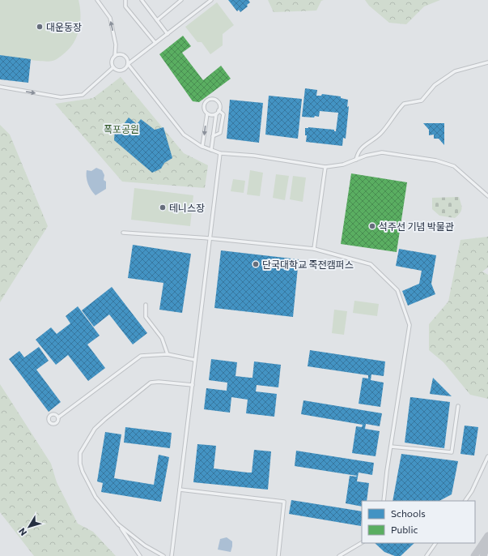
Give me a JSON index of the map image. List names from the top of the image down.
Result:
{
  "parks": ["폭포공원"],
  "places": [
    "대운동장",
    "테니스장",
    "석주선 기념 박물관",
    "단국대학교 죽전캠퍼스"
  ],
  "legend": ["Schools", "Public"],
  "north": "bottom left"
}
